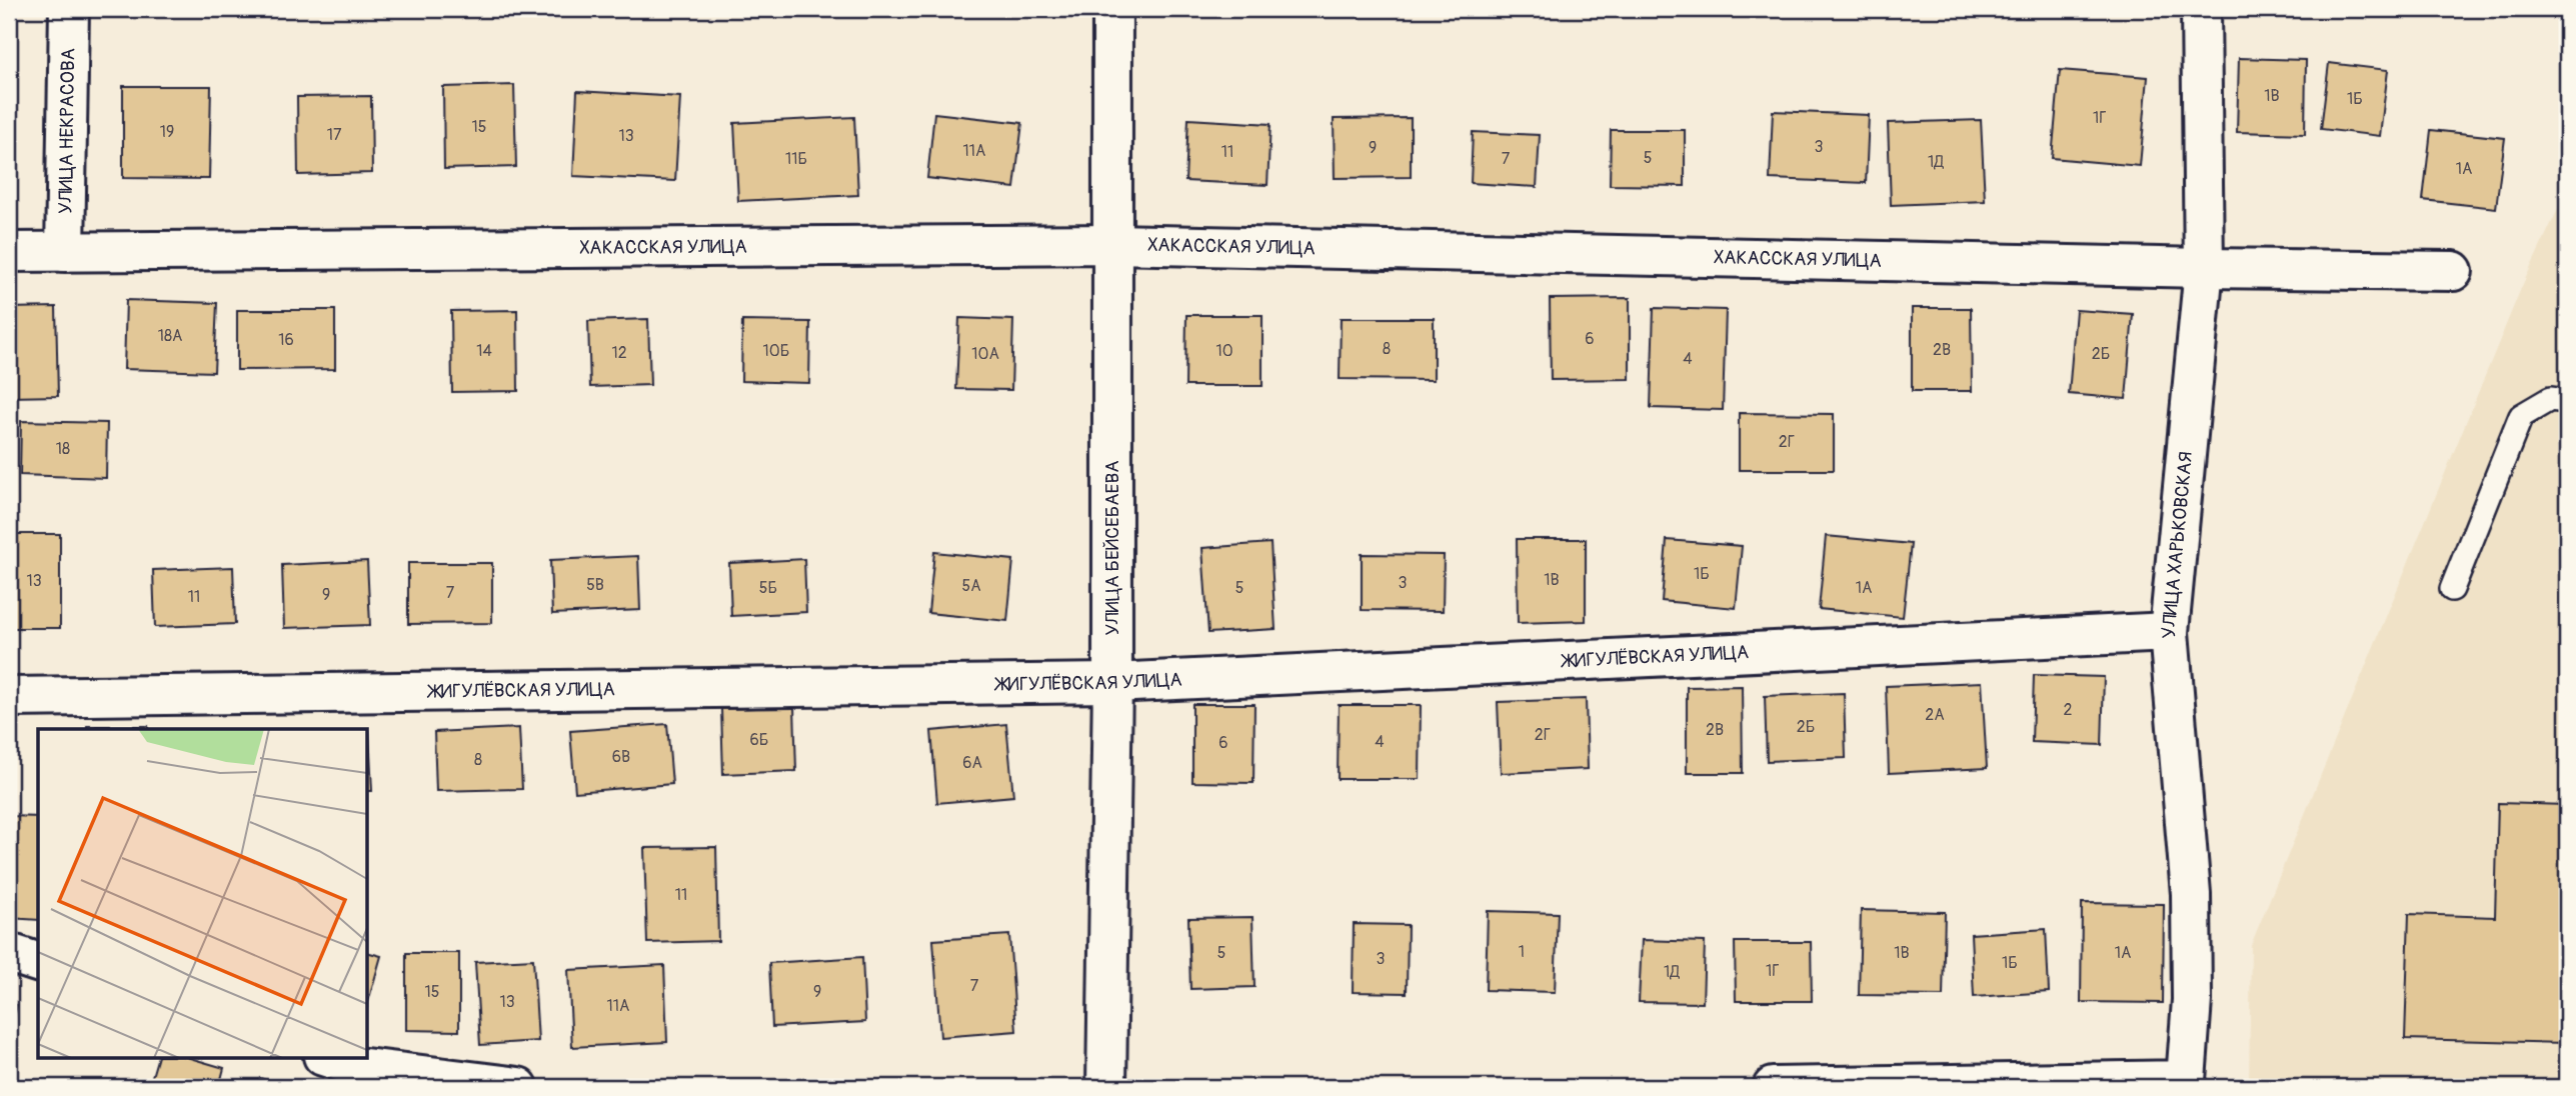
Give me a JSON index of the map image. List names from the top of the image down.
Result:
{
  "streets": {
    "street": [
      "УЛИЦА НЕКРАСОВА",
      "ХАКАССКАЯ УЛИЦА",
      "УЛИЦА ХАРЬКОВСКАЯ",
      "УЛИЦА БЕЙСЕБАЕВА",
      "ЖИГУЛЁВСКАЯ УЛИЦА"
    ]
  },
  "crossings": [
    ["УЛИЦА НЕКРАСОВА", "ХАКАССКАЯ УЛИЦА"],
    ["ХАКАССКАЯ УЛИЦА", "УЛИЦА ХАРЬКОВСКАЯ"],
    ["ХАКАССКАЯ УЛИЦА", "УЛИЦА БЕЙСЕБАЕВА"],
    ["УЛИЦА ХАРЬКОВСКАЯ", "ЖИГУЛЁВСКАЯ УЛИЦА"],
    ["УЛИЦА БЕЙСЕБАЕВА", "ЖИГУЛЁВСКАЯ УЛИЦА"]
  ],
  "house_numbers": [
    "1В",
    "1Б",
    "1Г",
    "15",
    "19",
    "17",
    "13",
    "3",
    "9",
    "11А",
    "11",
    "5",
    "11Б",
    "7",
    "1Д",
    "1А",
    "18А",
    "6",
    "16",
    "8",
    "2В",
    "14",
    "10Б",
    "10",
    "12",
    "10А",
    "2Б",
    "4",
    "2Г",
    "18",
    "1Б",
    "1В",
    "13",
    "3",
    "5В",
    "5А",
    "5Б",
    "5",
    "1А",
    "7",
    "9",
    "11",
    "2",
    "2А",
    "2Б",
    "2В",
    "2Г",
    "6Б",
    "4",
    "6",
    "6В",
    "8",
    "6А",
    "11",
    "1",
    "5",
    "1В",
    "1А",
    "3",
    "1Б",
    "1Г",
    "1Д",
    "7",
    "15",
    "9",
    "13",
    "11А"
  ]
}
